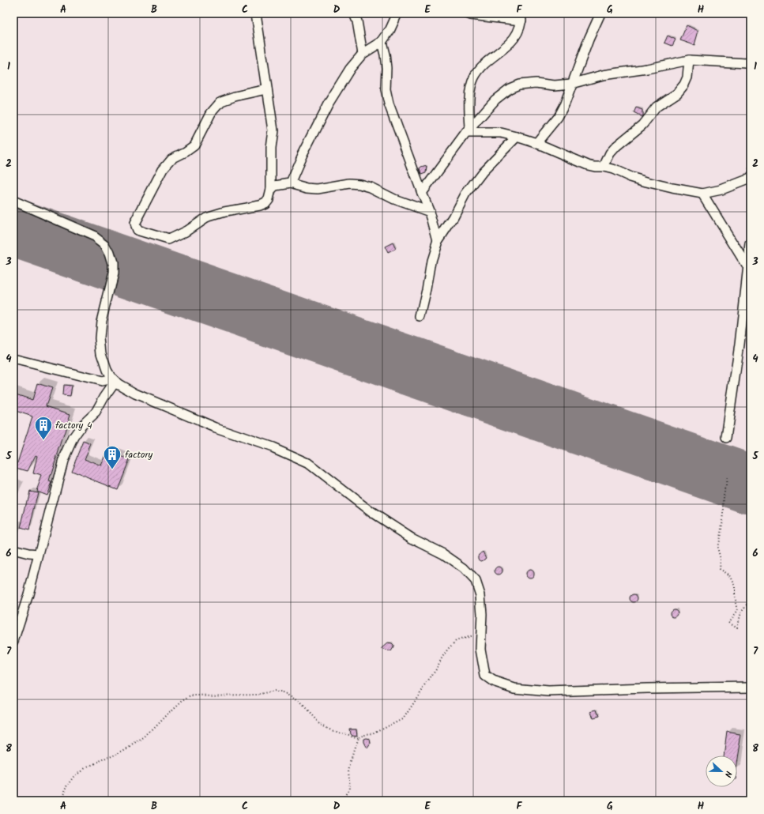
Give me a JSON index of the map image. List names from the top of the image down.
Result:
{
  "places": {
    "building": ["factory 4", "factory"]
  },
  "north": "right",
  "grid": {
    "columns": [
      "A",
      "B",
      "C",
      "D",
      "E",
      "F",
      "G",
      "H"
    ],
    "rows": [
      "1",
      "2",
      "3",
      "4",
      "5",
      "6",
      "7",
      "8"
    ]
  }
}
